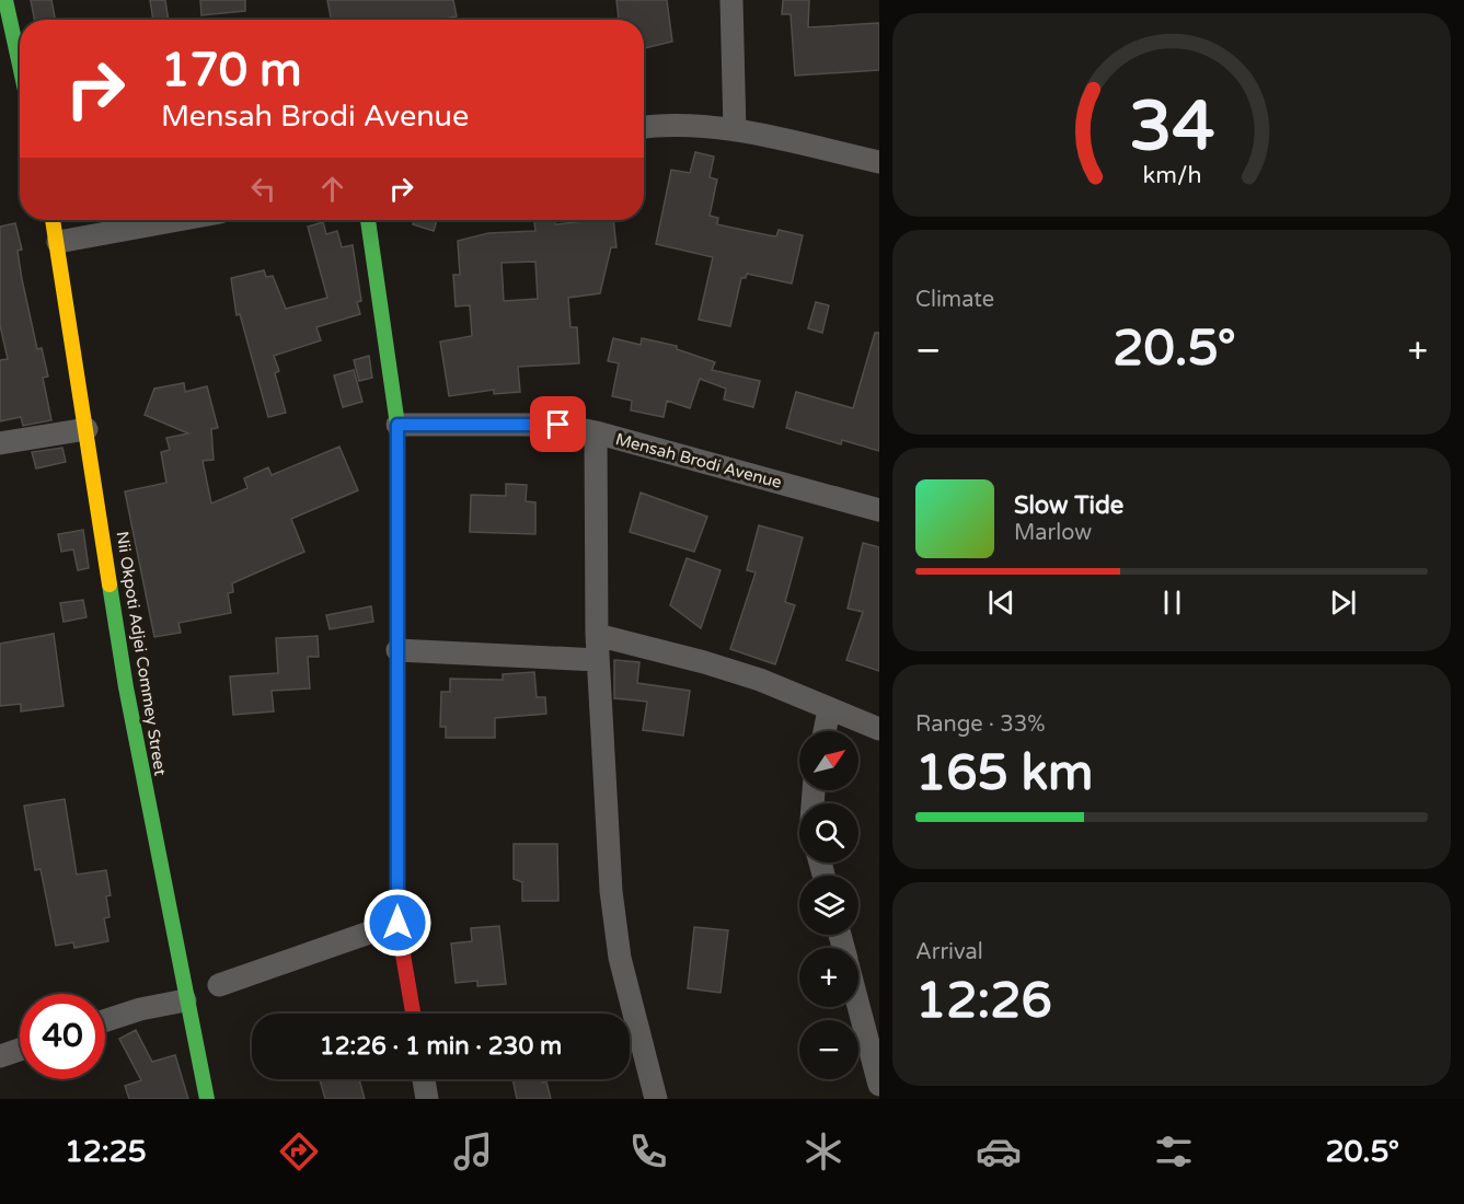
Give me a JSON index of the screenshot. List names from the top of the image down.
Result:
{
  "streets": {
    "street": ["Mensah Brodi Avenue", "Nii Okpoti Adjei Commey Street"]
  },
  "north": "top right",
  "page": {
    "turn": ["170 m", "Mensah Brodi Avenue"],
    "tile": [
      "Climate",
      ["Range · 33%", "165 km"],
      ["Arrival", "12:26"]
    ],
    "heat": ["−", "20.5°", "+"],
    "song": ["Slow Tide", "Marlow"],
    "map_buttons": ["+", "−"],
    "limit": "40",
    "trip": "12:26 · 1 min · 230 m",
    "tabs": ["12:25", "20.5°"],
    "gauge": ["34", "km/h"]
  }
}
